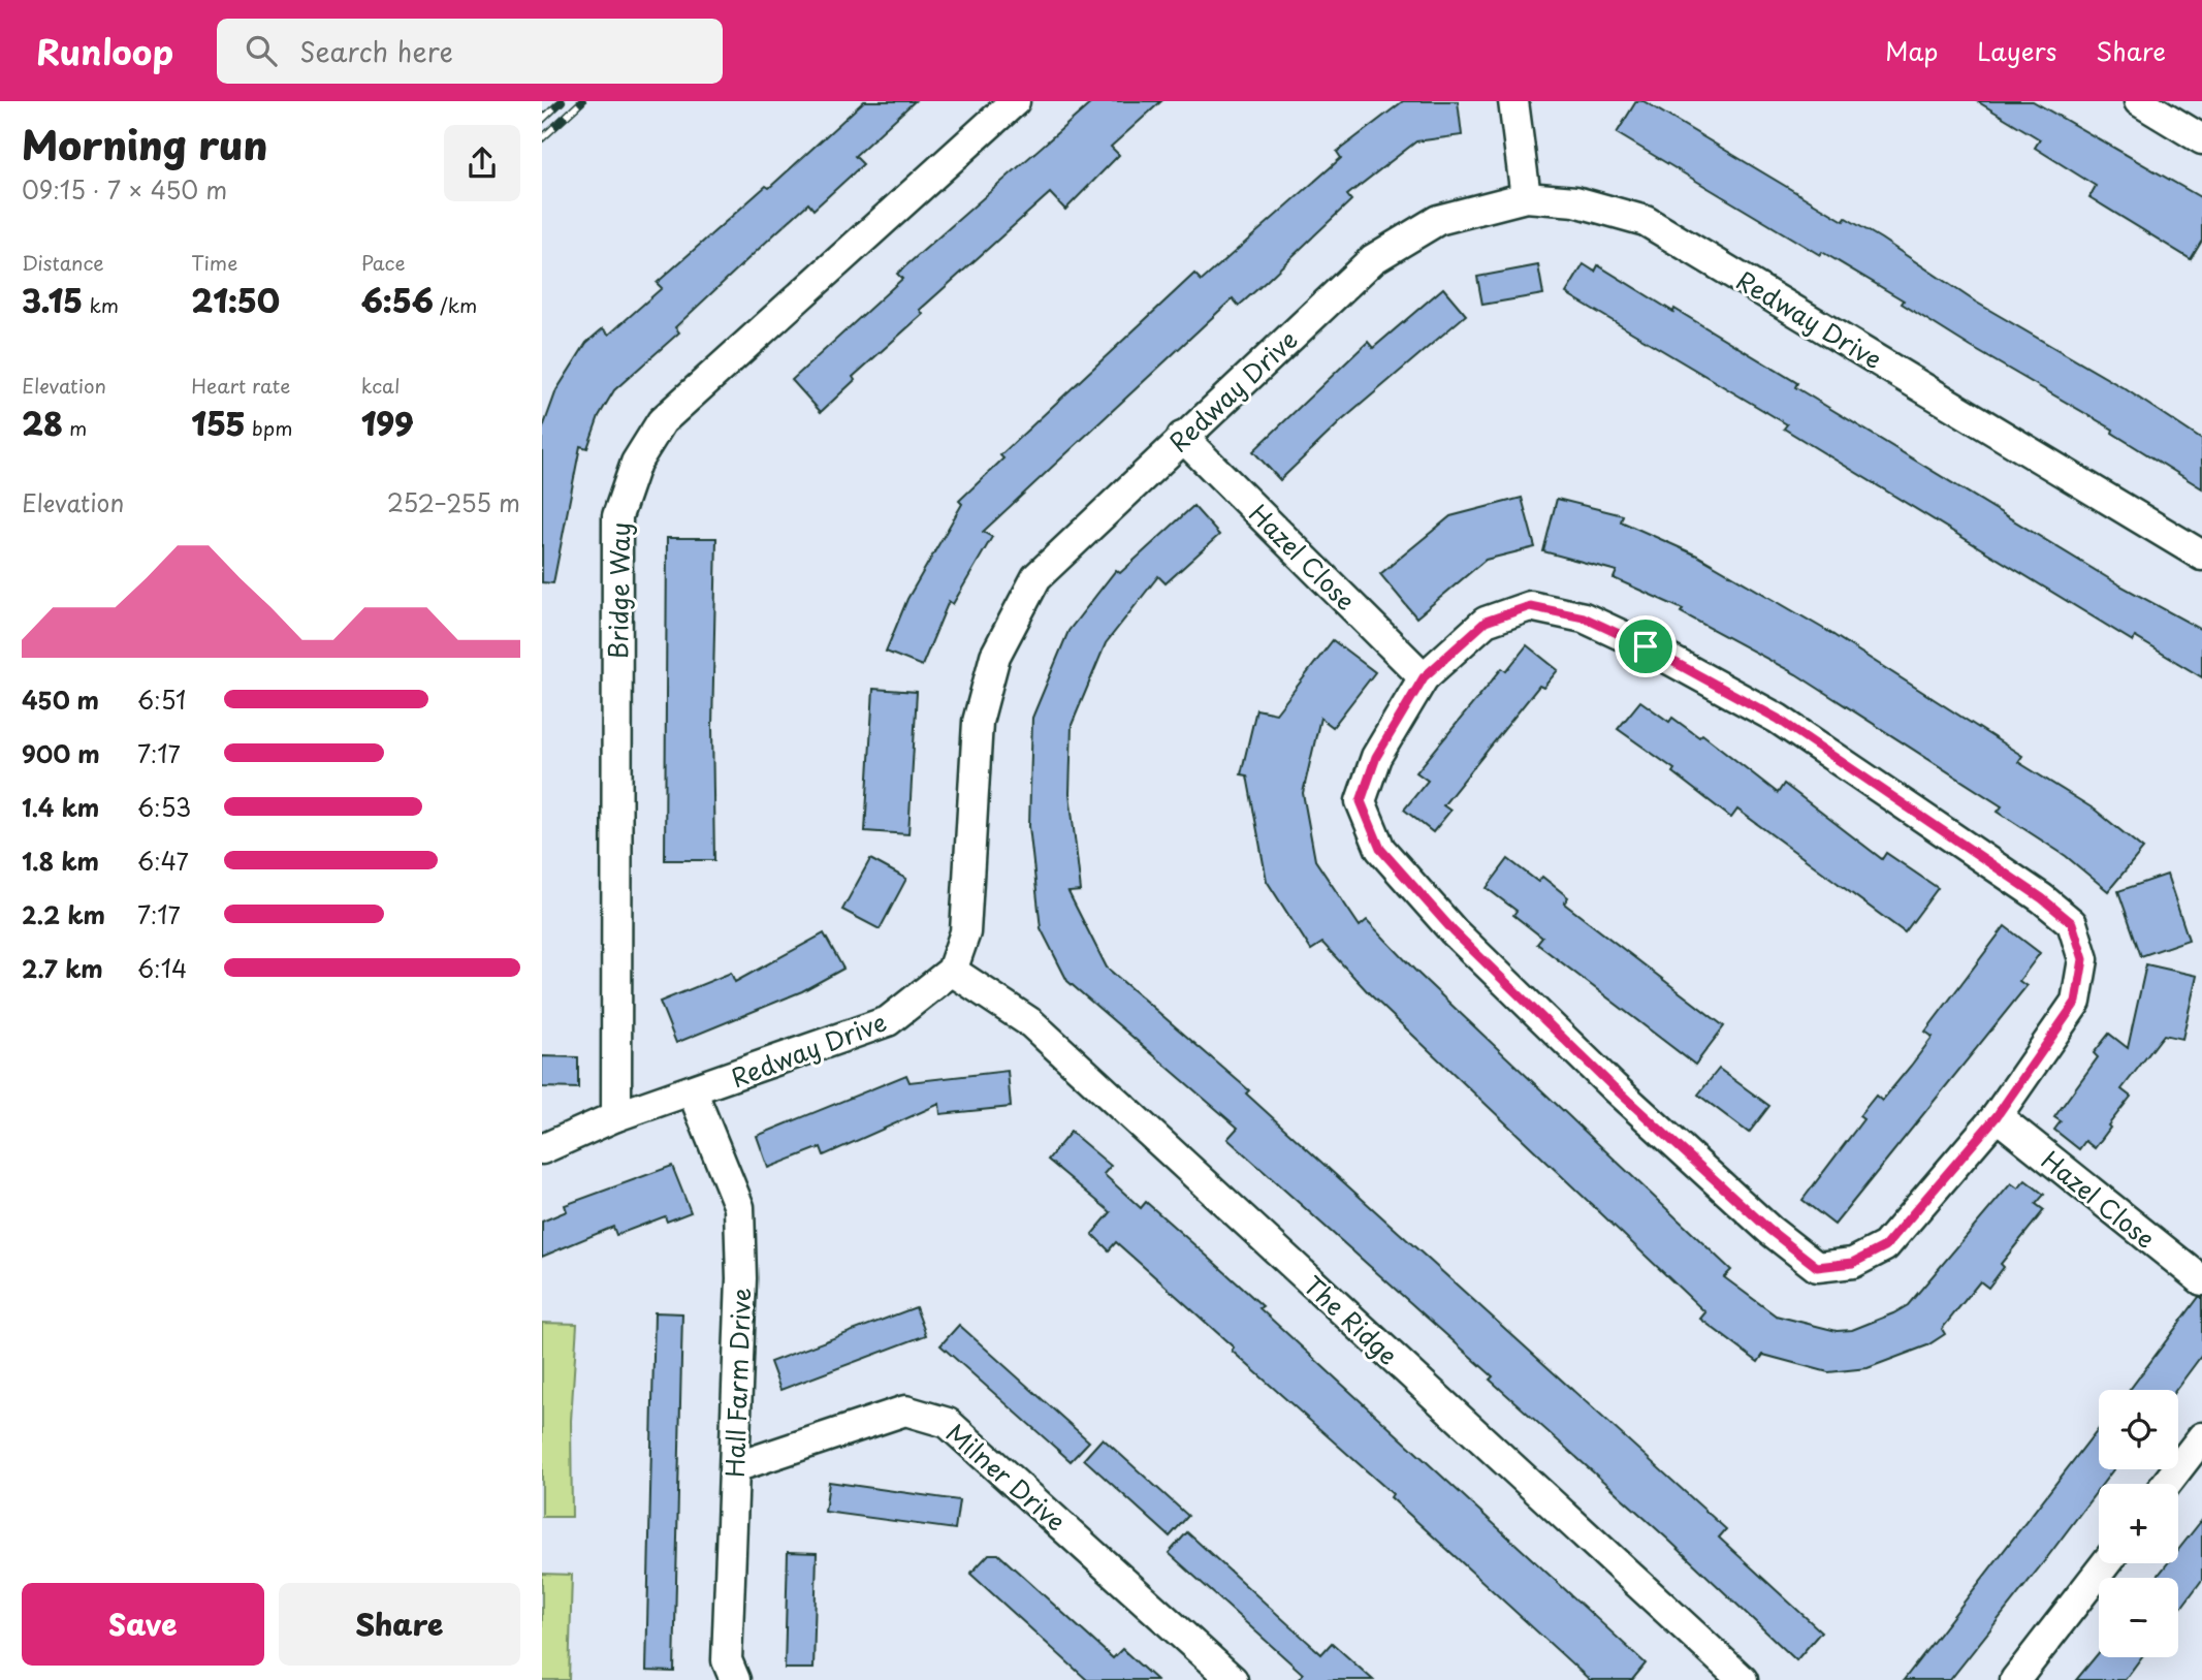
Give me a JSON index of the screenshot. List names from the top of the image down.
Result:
{
  "streets": {
    "street": [
      "Redway Drive",
      "Hazel Close",
      "Bridge Way",
      "The Ridge",
      "Hall Farm Drive",
      "Milner Drive"
    ]
  },
  "crossings": [
    ["Redway Drive", "Hazel Close"],
    ["Redway Drive", "Bridge Way"],
    ["Redway Drive", "The Ridge"],
    ["Redway Drive", "Hall Farm Drive"],
    ["Hall Farm Drive", "Milner Drive"]
  ],
  "page": {
    "header": "Runloop",
    "search": "Search here",
    "nav": ["Map", "Layers", "Share"],
    "heading": ["Morning run", "09:15 · 7 × 450 m"],
    "stats": [
      ["Distance", "3.15 km"],
      ["Time", "21:50"],
      ["Pace", "6:56 /km"],
      ["Elevation", "28 m"],
      ["Heart rate", "155 bpm"],
      ["kcal", "199"]
    ],
    "chart": ["Elevation", "252–255 m"],
    "list": [
      {
        "name": "450 m",
        "note": "6:51"
      },
      {
        "name": "900 m",
        "note": "7:17"
      },
      {
        "name": "1.4 km",
        "note": "6:53"
      },
      {
        "name": "1.8 km",
        "note": "6:47"
      },
      {
        "name": "2.2 km",
        "note": "7:17"
      },
      {
        "name": "2.7 km",
        "note": "6:14"
      }
    ],
    "map_buttons": ["+", "−"],
    "buttons": ["Save", "Share"]
  }
}
